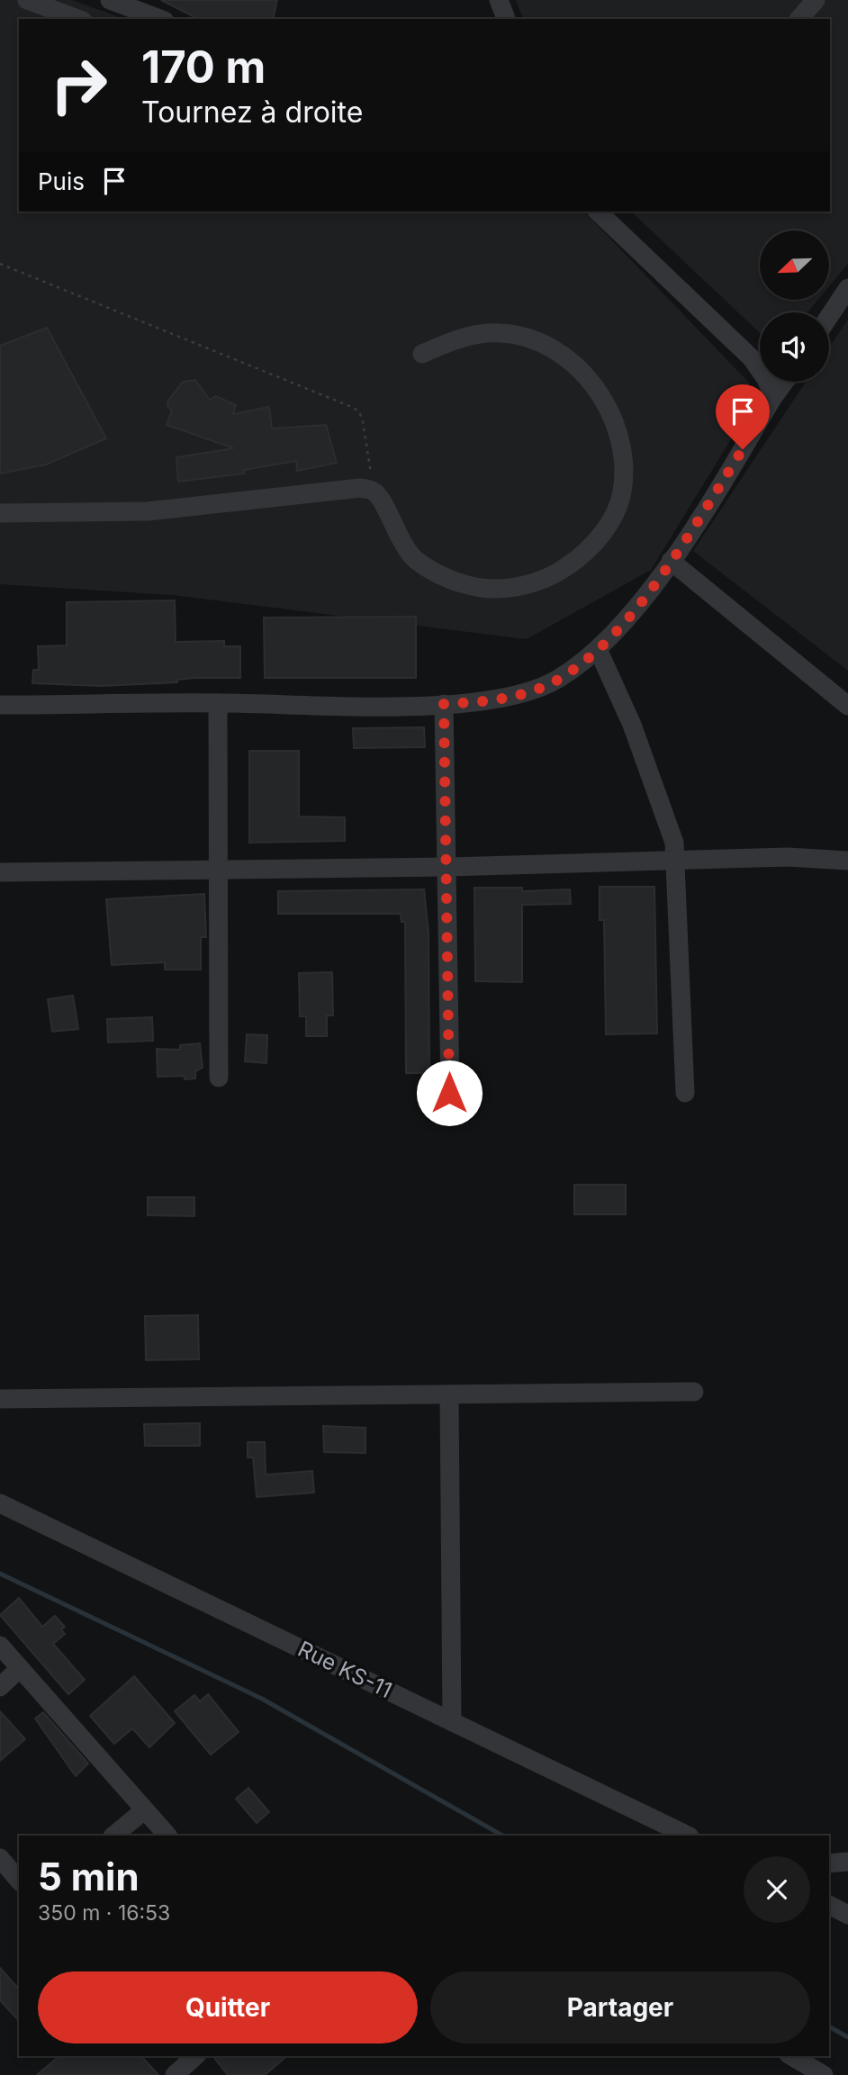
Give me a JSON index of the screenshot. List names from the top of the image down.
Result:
{
  "streets": {
    "street": ["Rue KS-11"]
  },
  "north": "bottom left",
  "page": {
    "turn": ["170 m", "Tournez à droite"],
    "then": "Puis",
    "heading": ["5 min", "350 m · 16:53"],
    "buttons": ["Quitter", "Partager"]
  }
}
